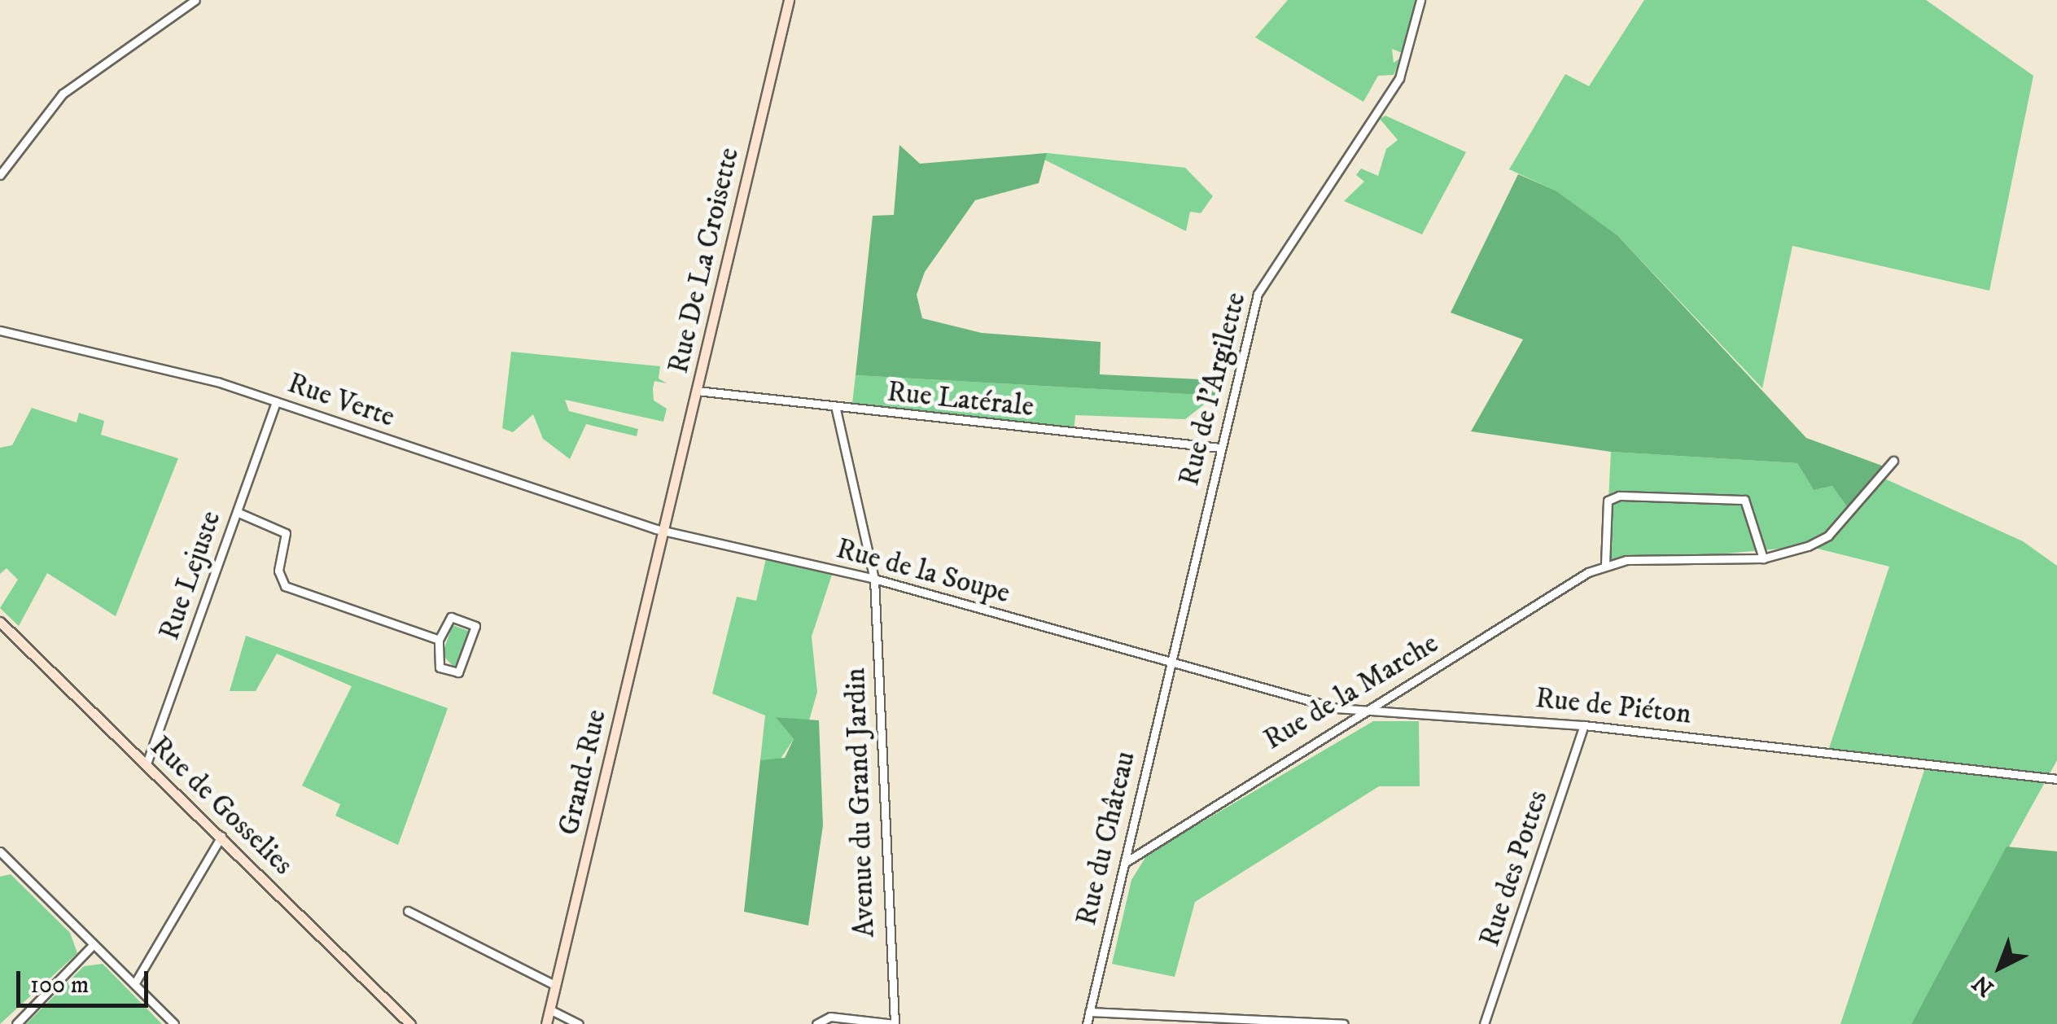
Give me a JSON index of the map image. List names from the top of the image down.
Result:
{
  "streets": {
    "main road": ["Rue De La Croisette", "Grand-Rue", "Rue de Gosselies"],
    "street": [
      "Rue de l'Argilette",
      "Rue Latérale",
      "Rue Verte",
      "Rue de la Soupe",
      "Rue Lejuste",
      "Rue de la Marche",
      "Rue de Piéton",
      "Avenue du Grand Jardin",
      "Rue du Château",
      "Rue des Pottes"
    ]
  },
  "crossings": [
    ["Rue De La Croisette", "Rue Latérale"],
    ["Rue De La Croisette", "Rue Verte"],
    ["Rue De La Croisette", "Rue de la Soupe"],
    ["Rue De La Croisette", "Grand-Rue"],
    ["Rue de l'Argilette", "Rue Latérale"],
    ["Rue de l'Argilette", "Rue de la Soupe"],
    ["Rue de l'Argilette", "Rue de Piéton"],
    ["Rue de l'Argilette", "Rue du Château"],
    ["Rue Latérale", "Avenue du Grand Jardin"],
    ["Rue Verte", "Rue de la Soupe"],
    ["Rue Verte", "Rue Lejuste"],
    ["Rue Verte", "Grand-Rue"],
    ["Rue de la Soupe", "Rue de Piéton"],
    ["Rue de la Soupe", "Grand-Rue"],
    ["Rue de la Soupe", "Avenue du Grand Jardin"],
    ["Rue de la Soupe", "Rue du Château"],
    ["Rue Lejuste", "Rue de Gosselies"],
    ["Rue de la Marche", "Rue de Piéton"],
    ["Rue de la Marche", "Rue du Château"],
    ["Rue de Piéton", "Rue du Château"],
    ["Rue de Piéton", "Rue des Pottes"]
  ],
  "scale_bar": "100 m",
  "north": "bottom left"
}
